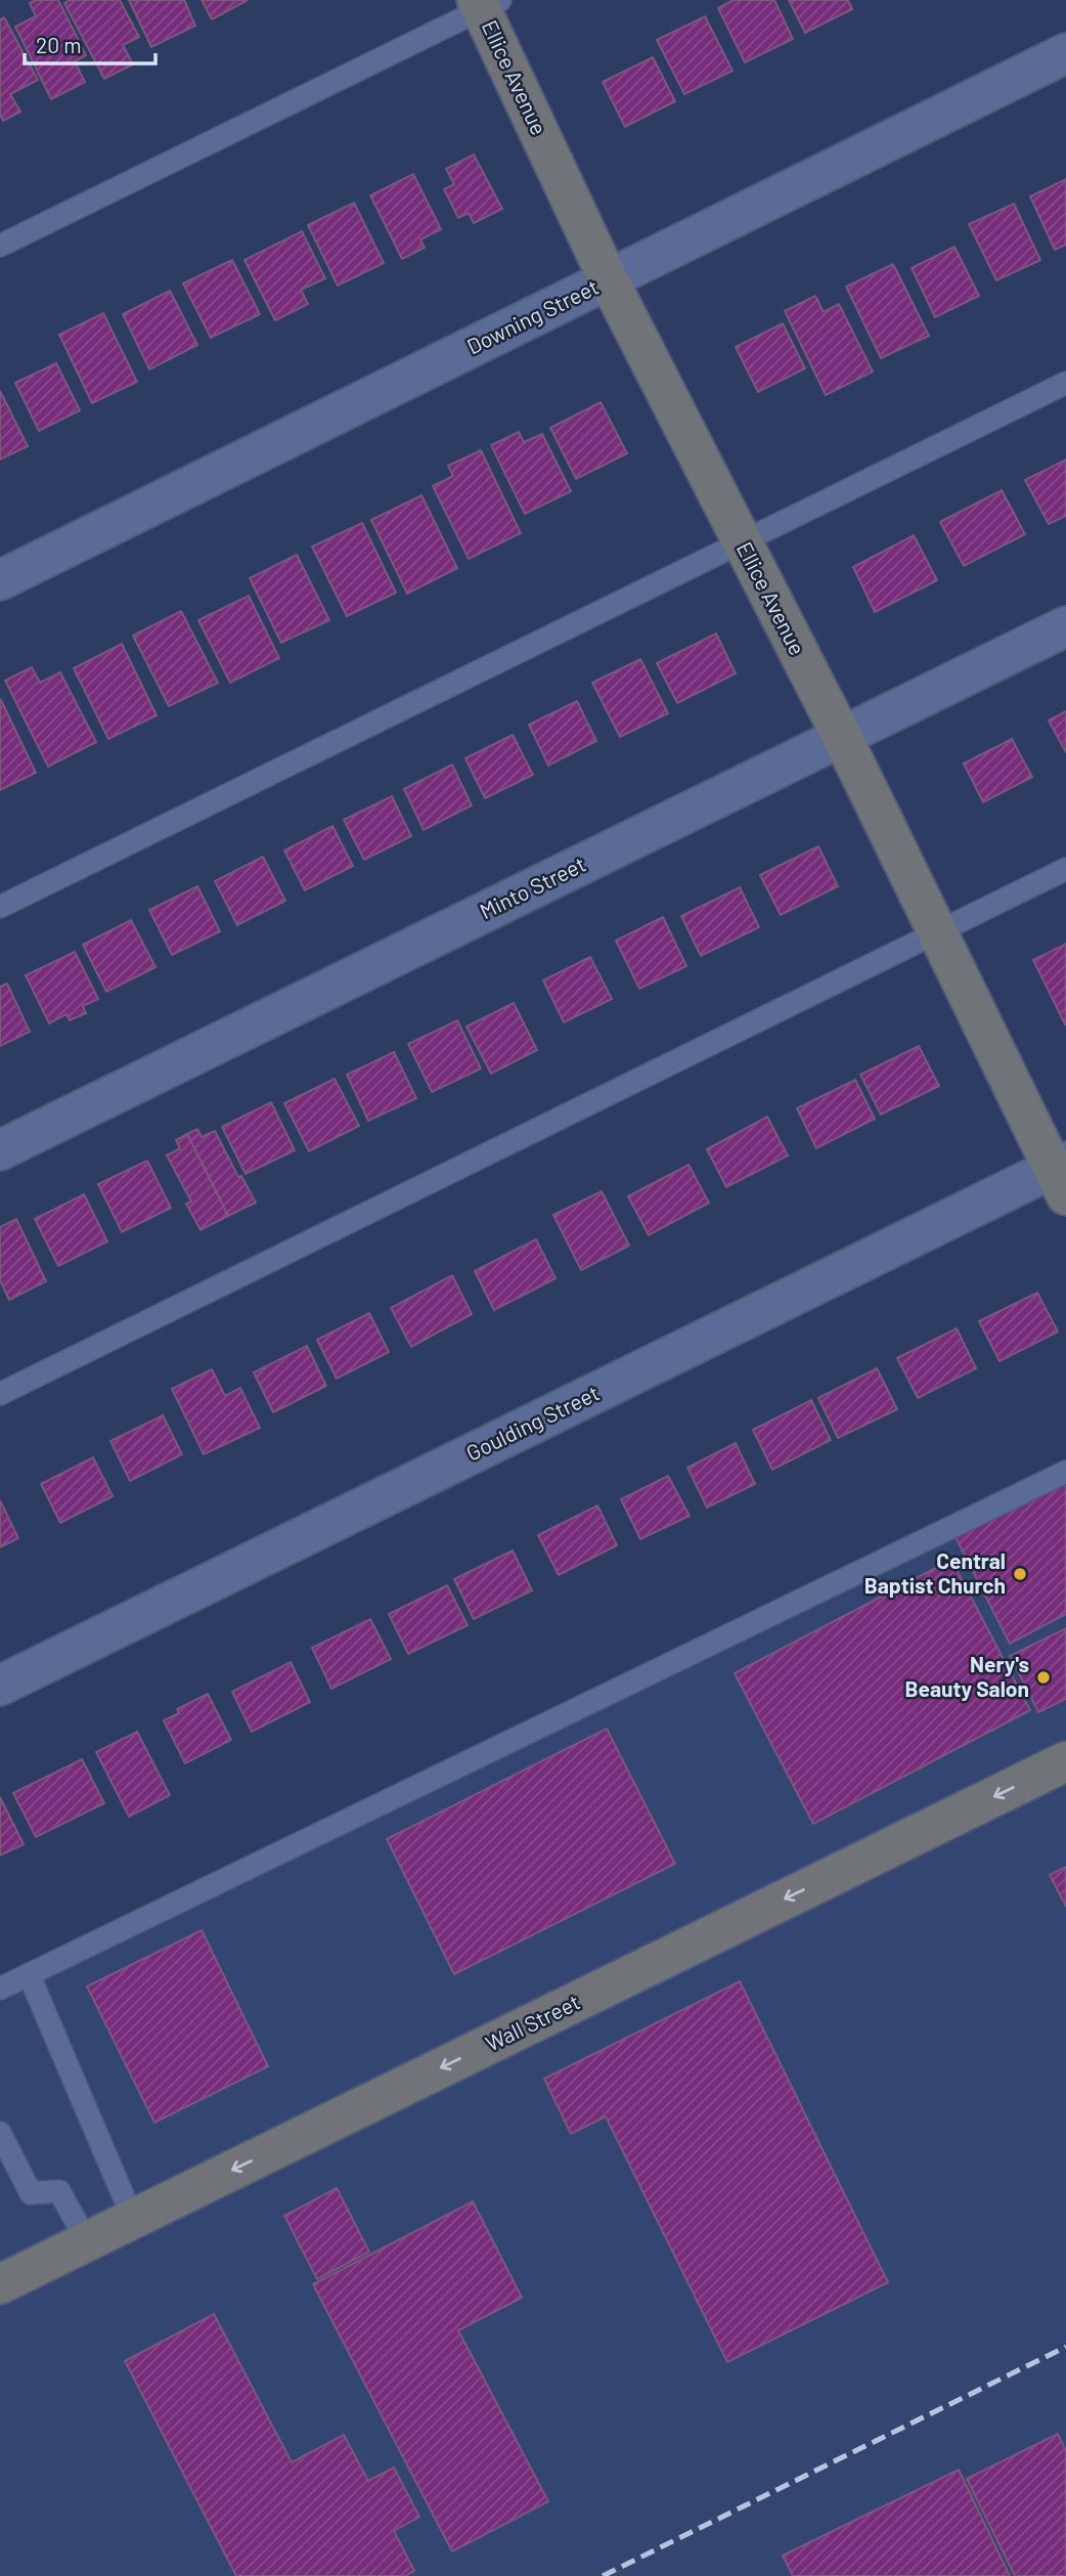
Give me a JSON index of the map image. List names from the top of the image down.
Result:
{
  "streets": {
    "main road": ["Ellice Avenue", "Wall Street"],
    "street": ["Downing Street", "Minto Street", "Goulding Street"]
  },
  "crossings": [
    ["Ellice Avenue", "Downing Street"],
    ["Ellice Avenue", "Minto Street"],
    ["Ellice Avenue", "Goulding Street"]
  ],
  "one_way": ["Wall Street"],
  "places": ["Central Baptist Church", "Nery's Beauty Salon"],
  "scale_bar": "20 m"
}
